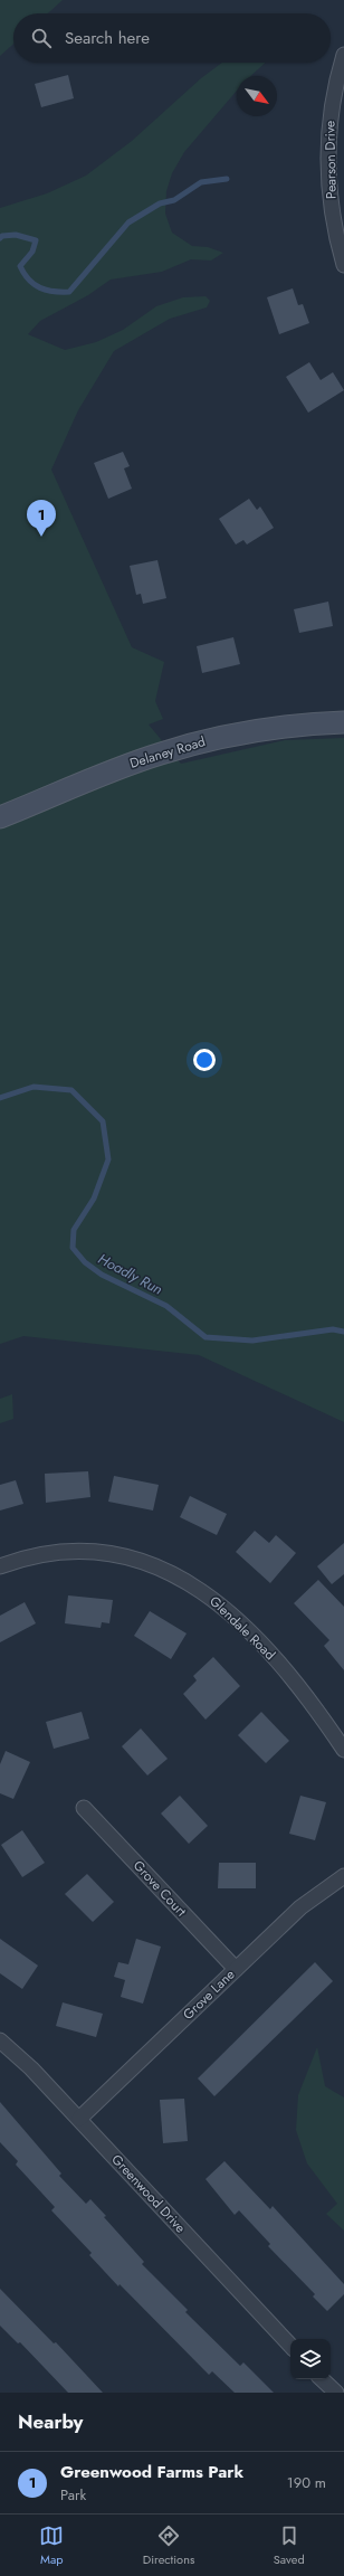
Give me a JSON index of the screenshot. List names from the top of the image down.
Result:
{
  "streets": {
    "street": [
      "Pearson Drive",
      "Delaney Road",
      "Glendale Road",
      "Grove Court",
      "Grove Lane",
      "Greenwood Drive"
    ]
  },
  "crossings": [
    ["Grove Court", "Grove Lane"],
    ["Grove Lane", "Greenwood Drive"]
  ],
  "water": ["Hoadly Run"],
  "north": "bottom right",
  "page": {
    "search": "Search here",
    "pins": "1",
    "heading": "Nearby",
    "list": [
      {
        "mark": "1",
        "name": "Greenwood Farms Park",
        "note": "Park",
        "value": "190 m"
      }
    ],
    "nav": ["Map", "Directions", "Saved"]
  }
}
